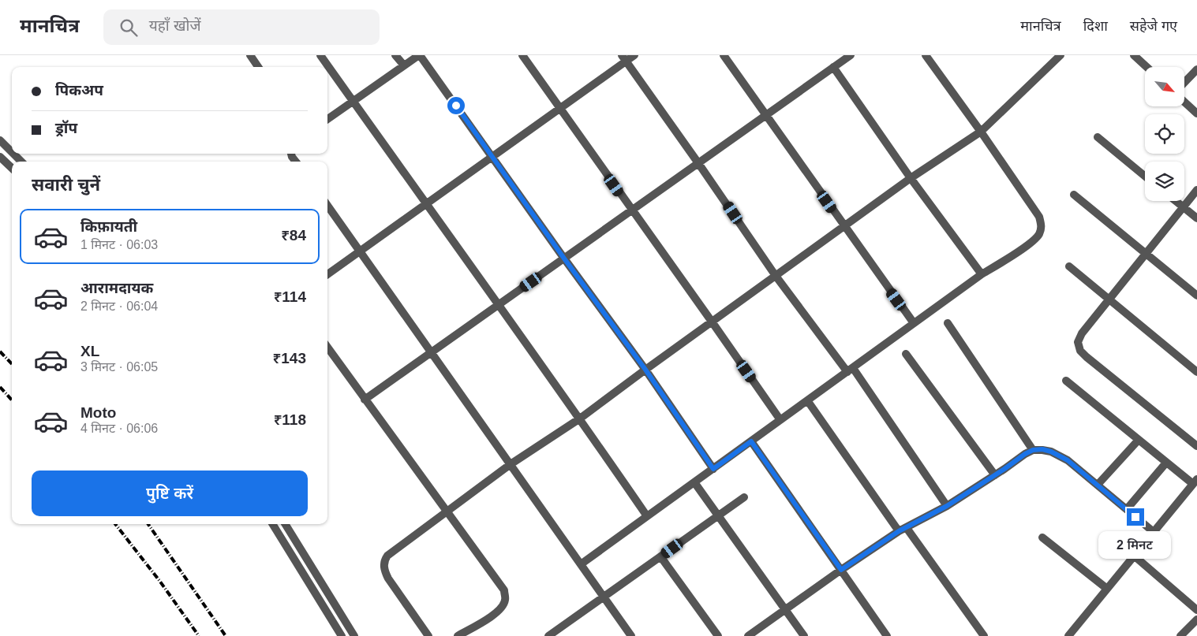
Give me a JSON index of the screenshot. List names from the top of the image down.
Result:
{
  "north": "bottom right",
  "page": {
    "header": "मानचित्र",
    "search": "यहाँ खोजें",
    "nav": ["मानचित्र", "दिशा", "सहेजे गए"],
    "banner": ["पिकअप", "ड्रॉप"],
    "heading": "सवारी चुनें",
    "list": [
      {
        "name": "किफ़ायती",
        "note": "1 मिनट · 06:03",
        "value": "₹84"
      },
      {
        "name": "आरामदायक",
        "note": "2 मिनट · 06:04",
        "value": "₹114"
      },
      {
        "name": "XL",
        "note": "3 मिनट · 06:05",
        "value": "₹143"
      },
      {
        "name": "Moto",
        "note": "4 मिनट · 06:06",
        "value": "₹118"
      }
    ],
    "buttons": "पुष्टि करें",
    "bubble": "2 मिनट"
  }
}
